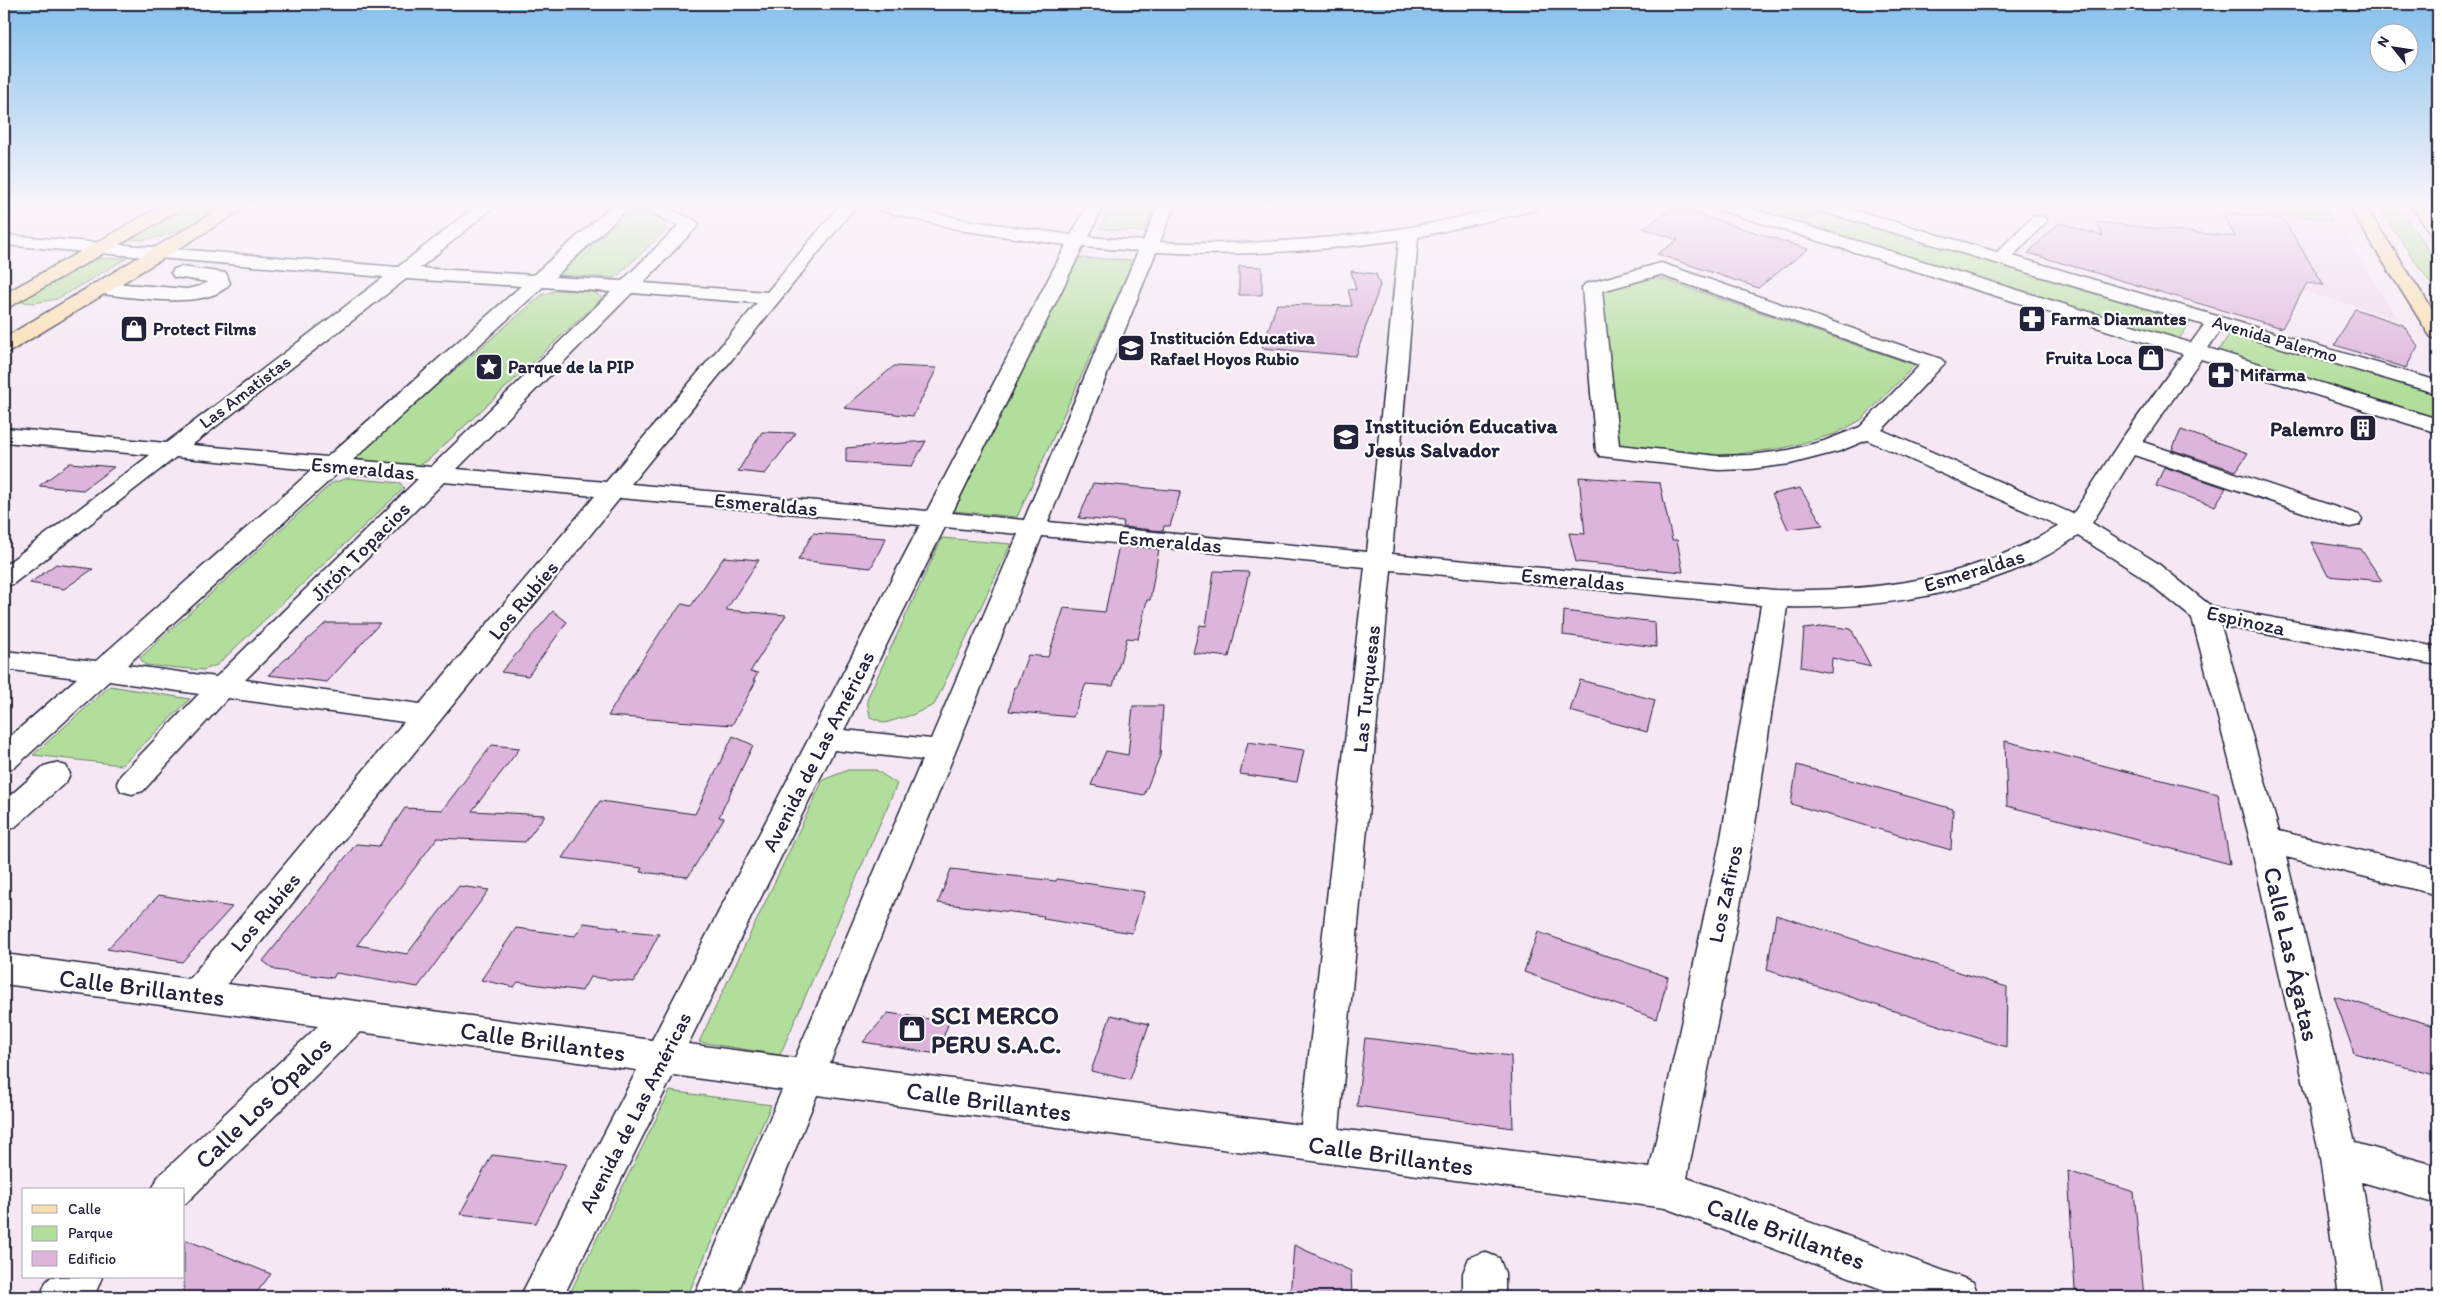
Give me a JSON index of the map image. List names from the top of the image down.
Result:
{
  "streets": {
    "street": [
      "Avenida Palermo",
      "Las Amatistas",
      "Esmeraldas",
      "Jirón Topacios",
      "Los Rubíes",
      "Espinoza",
      "Las Turquesas",
      "Avenida de Las Américas",
      "Los Zafiros",
      "Calle Las Ágatas",
      "Calle Brillantes",
      "Calle Los Ópalos"
    ]
  },
  "crossings": [
    ["Avenida Palermo", "Esmeraldas"],
    ["Las Amatistas", "Esmeraldas"],
    ["Esmeraldas", "Jirón Topacios"],
    ["Esmeraldas", "Los Rubíes"],
    ["Esmeraldas", "Espinoza"],
    ["Esmeraldas", "Las Turquesas"],
    ["Esmeraldas", "Avenida de Las Américas"],
    ["Esmeraldas", "Los Zafiros"],
    ["Los Rubíes", "Calle Brillantes"],
    ["Espinoza", "Calle Las Ágatas"],
    ["Las Turquesas", "Calle Brillantes"],
    ["Avenida de Las Américas", "Calle Brillantes"],
    ["Los Zafiros", "Calle Brillantes"],
    ["Calle Brillantes", "Calle Los Ópalos"]
  ],
  "places": {
    "pharmacy": ["Farma Diamantes", "Mifarma"],
    "shop": ["Protect Films", "Fruita Loca", "SCI MERCO PERU S.A.C."],
    "school or university": ["Institución Educativa Rafael Hoyos Rubio", "Institución Educativa Jesus Salvador"],
    "place": ["Parque de la PIP"],
    "building": ["Palemro"]
  },
  "legend": ["Calle", "Parque", "Edificio"],
  "north": "top left"
}
